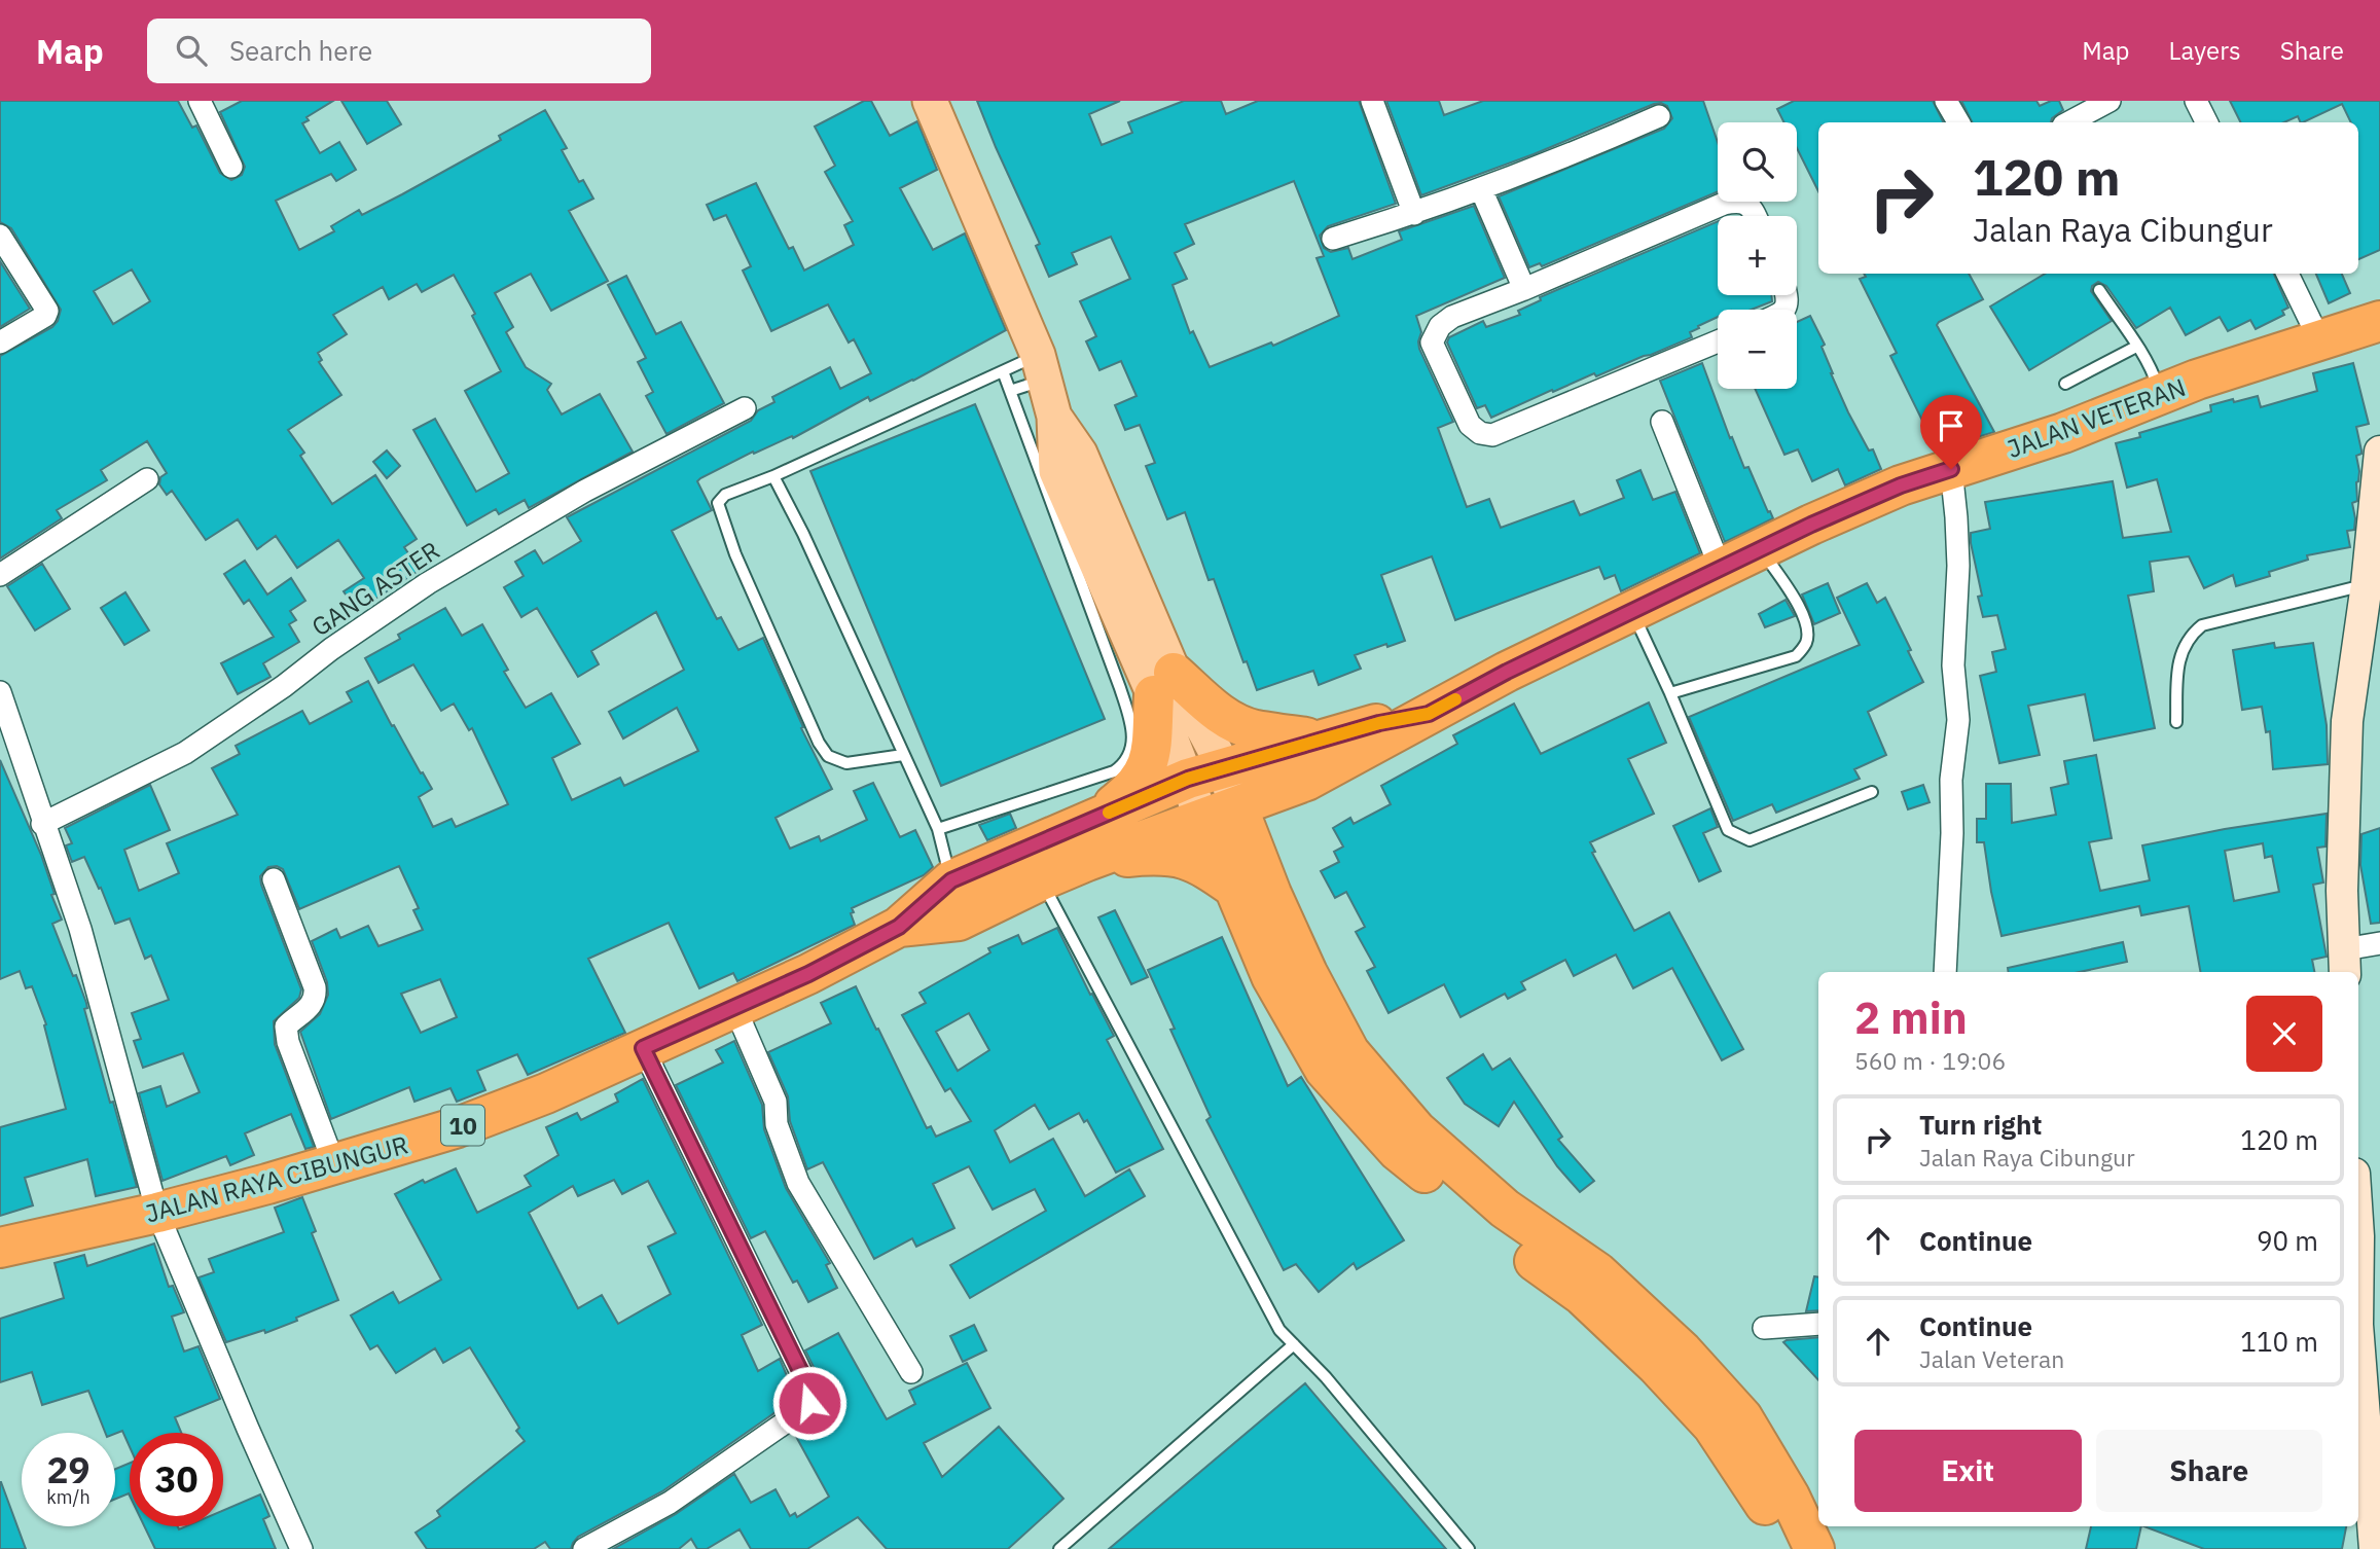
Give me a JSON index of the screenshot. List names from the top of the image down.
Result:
{
  "streets": {
    "highway": ["JALAN VETERAN", "10", "JALAN RAYA CIBUNGUR"],
    "street": ["GANG ASTER"]
  },
  "crossings": [
    ["JALAN VETERAN", "10"],
    ["10", "JALAN RAYA CIBUNGUR"]
  ],
  "page": {
    "header": "Map",
    "search": "Search here",
    "nav": ["Map", "Layers", "Share"],
    "map_buttons": ["+", "−"],
    "turn": ["120 m", "Jalan Raya Cibungur"],
    "heading": ["2 min", "560 m · 19:06"],
    "list": [
      {
        "name": "Turn right",
        "note": "Jalan Raya Cibungur",
        "value": "120 m"
      },
      {
        "name": "Continue",
        "value": "90 m"
      },
      {
        "name": "Continue",
        "note": "Jalan Veteran",
        "value": "110 m"
      }
    ],
    "buttons": ["Exit", "Share"],
    "speed": "29 km/h",
    "limit": "30"
  }
}
